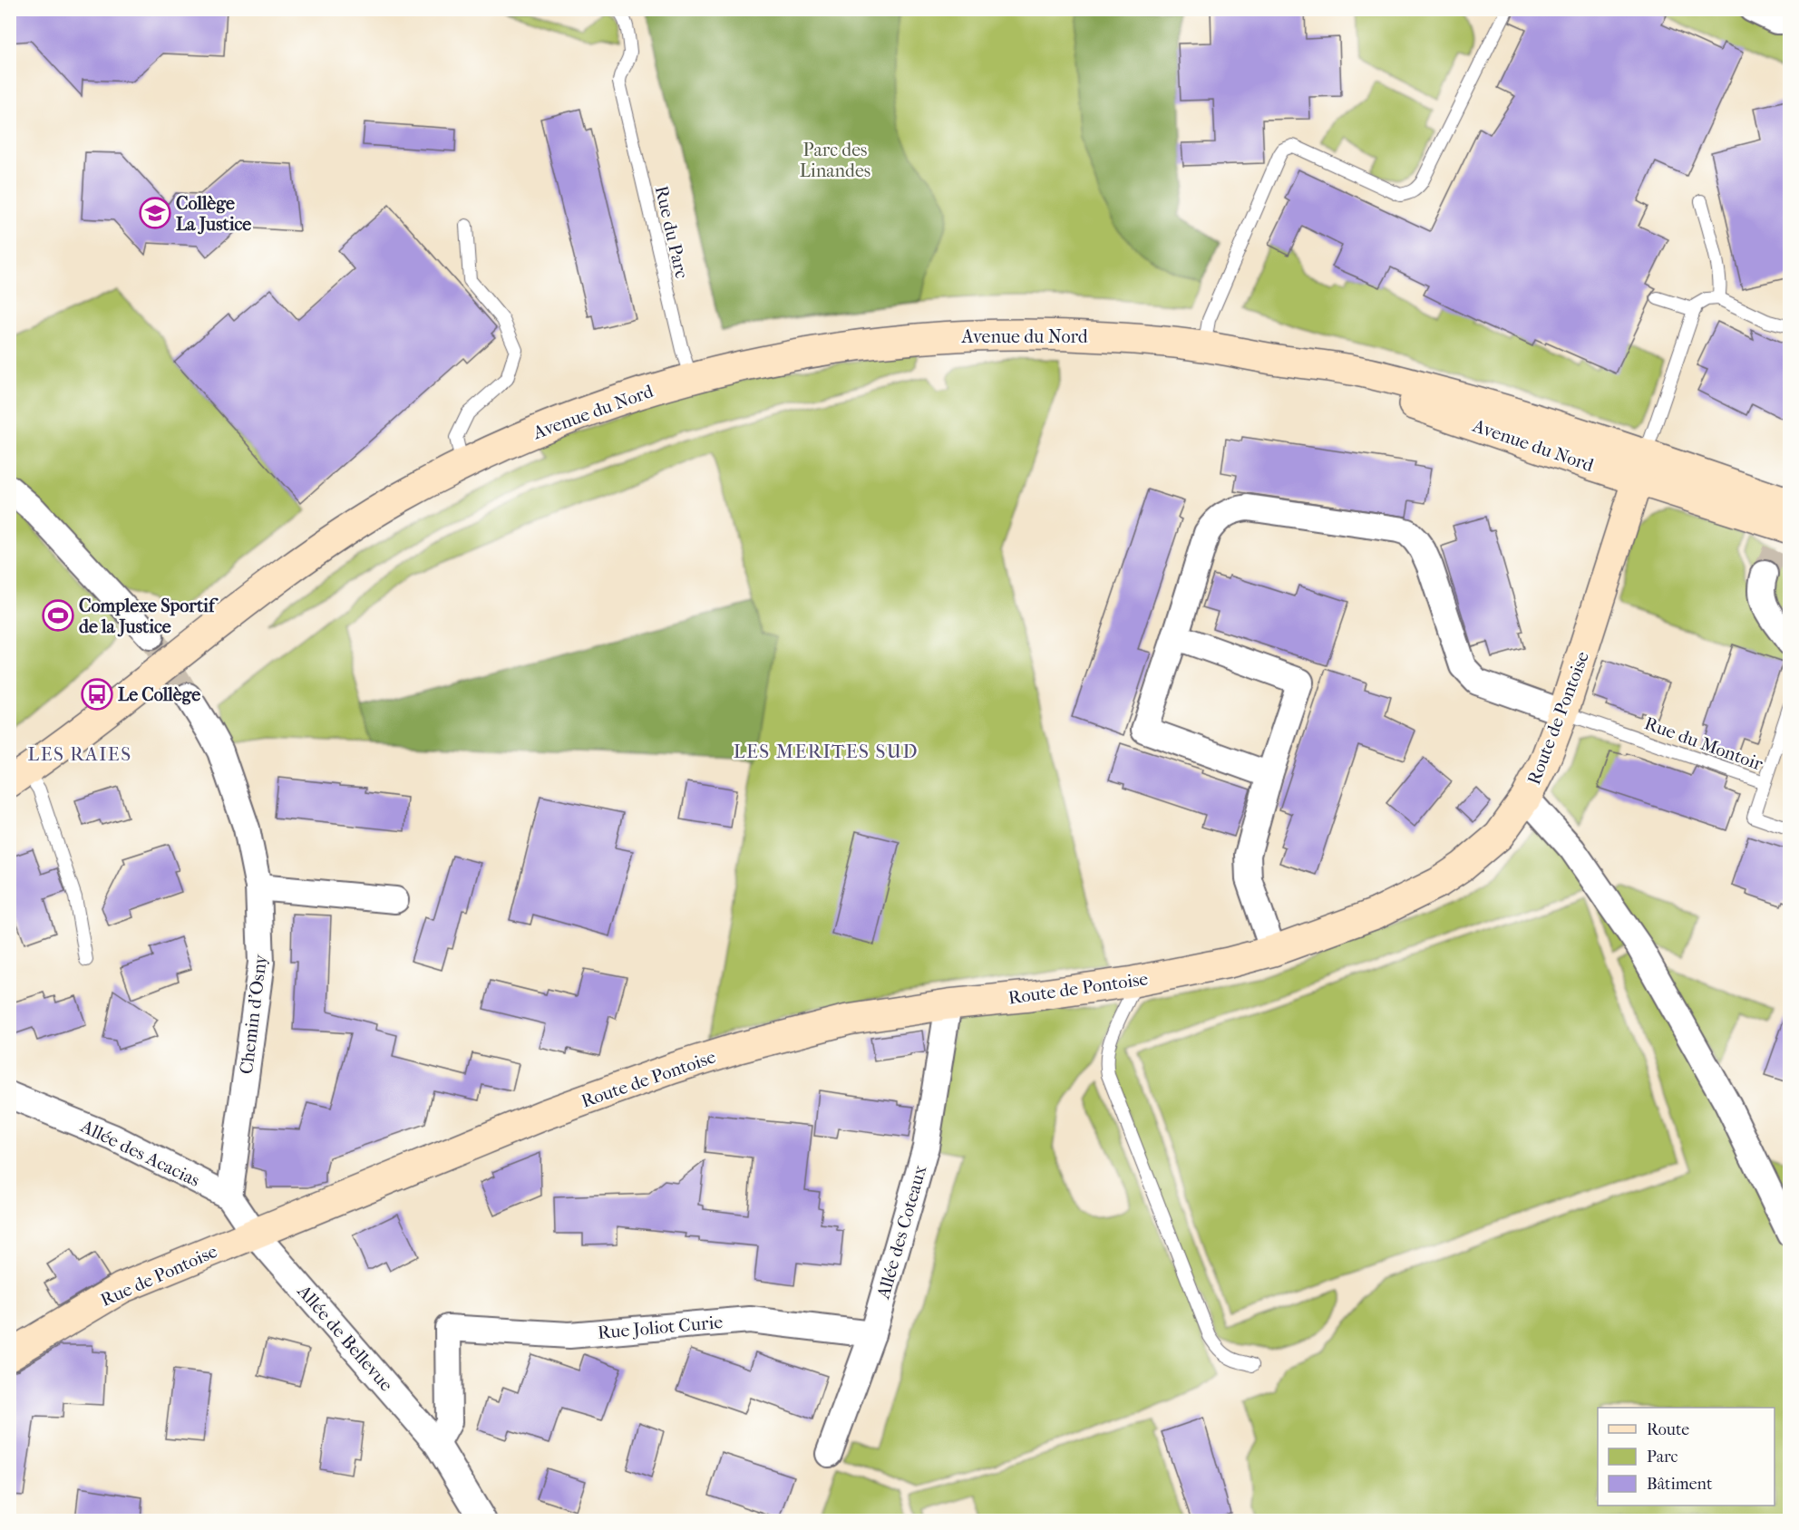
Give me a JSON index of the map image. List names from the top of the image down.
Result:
{
  "streets": {
    "street": [
      "Avenue du Nord",
      "Route de Pontoise",
      "Chemin d'Osny",
      "Allée des Acacias",
      "Allée des Coteaux",
      "Rue de Pontoise",
      "Rue Joliot Curie",
      "Allée de Bellevue"
    ],
    "lane": ["Rue du Parc", "Rue du Montoir"]
  },
  "crossings": [
    ["Rue du Parc", "Avenue du Nord"],
    ["Avenue du Nord", "Route de Pontoise"],
    ["Route de Pontoise", "Rue du Montoir"],
    ["Route de Pontoise", "Allée des Acacias"],
    ["Route de Pontoise", "Allée des Coteaux"],
    ["Route de Pontoise", "Rue de Pontoise"],
    ["Route de Pontoise", "Allée de Bellevue"],
    ["Chemin d'Osny", "Allée des Acacias"],
    ["Allée des Acacias", "Rue de Pontoise"],
    ["Allée des Acacias", "Allée de Bellevue"],
    ["Allée des Coteaux", "Rue Joliot Curie"],
    ["Rue de Pontoise", "Allée de Bellevue"],
    ["Rue Joliot Curie", "Allée de Bellevue"]
  ],
  "districts": ["LES MERITES SUD", "LES RAIES"],
  "parks": ["Parc des Linandes"],
  "places": {
    "school or university": ["Collège La Justice"],
    "sports": ["Complexe Sportif de la Justice"],
    "bus stop": ["Le Collège"]
  },
  "legend": ["Route", "Parc", "Bâtiment"]
}
